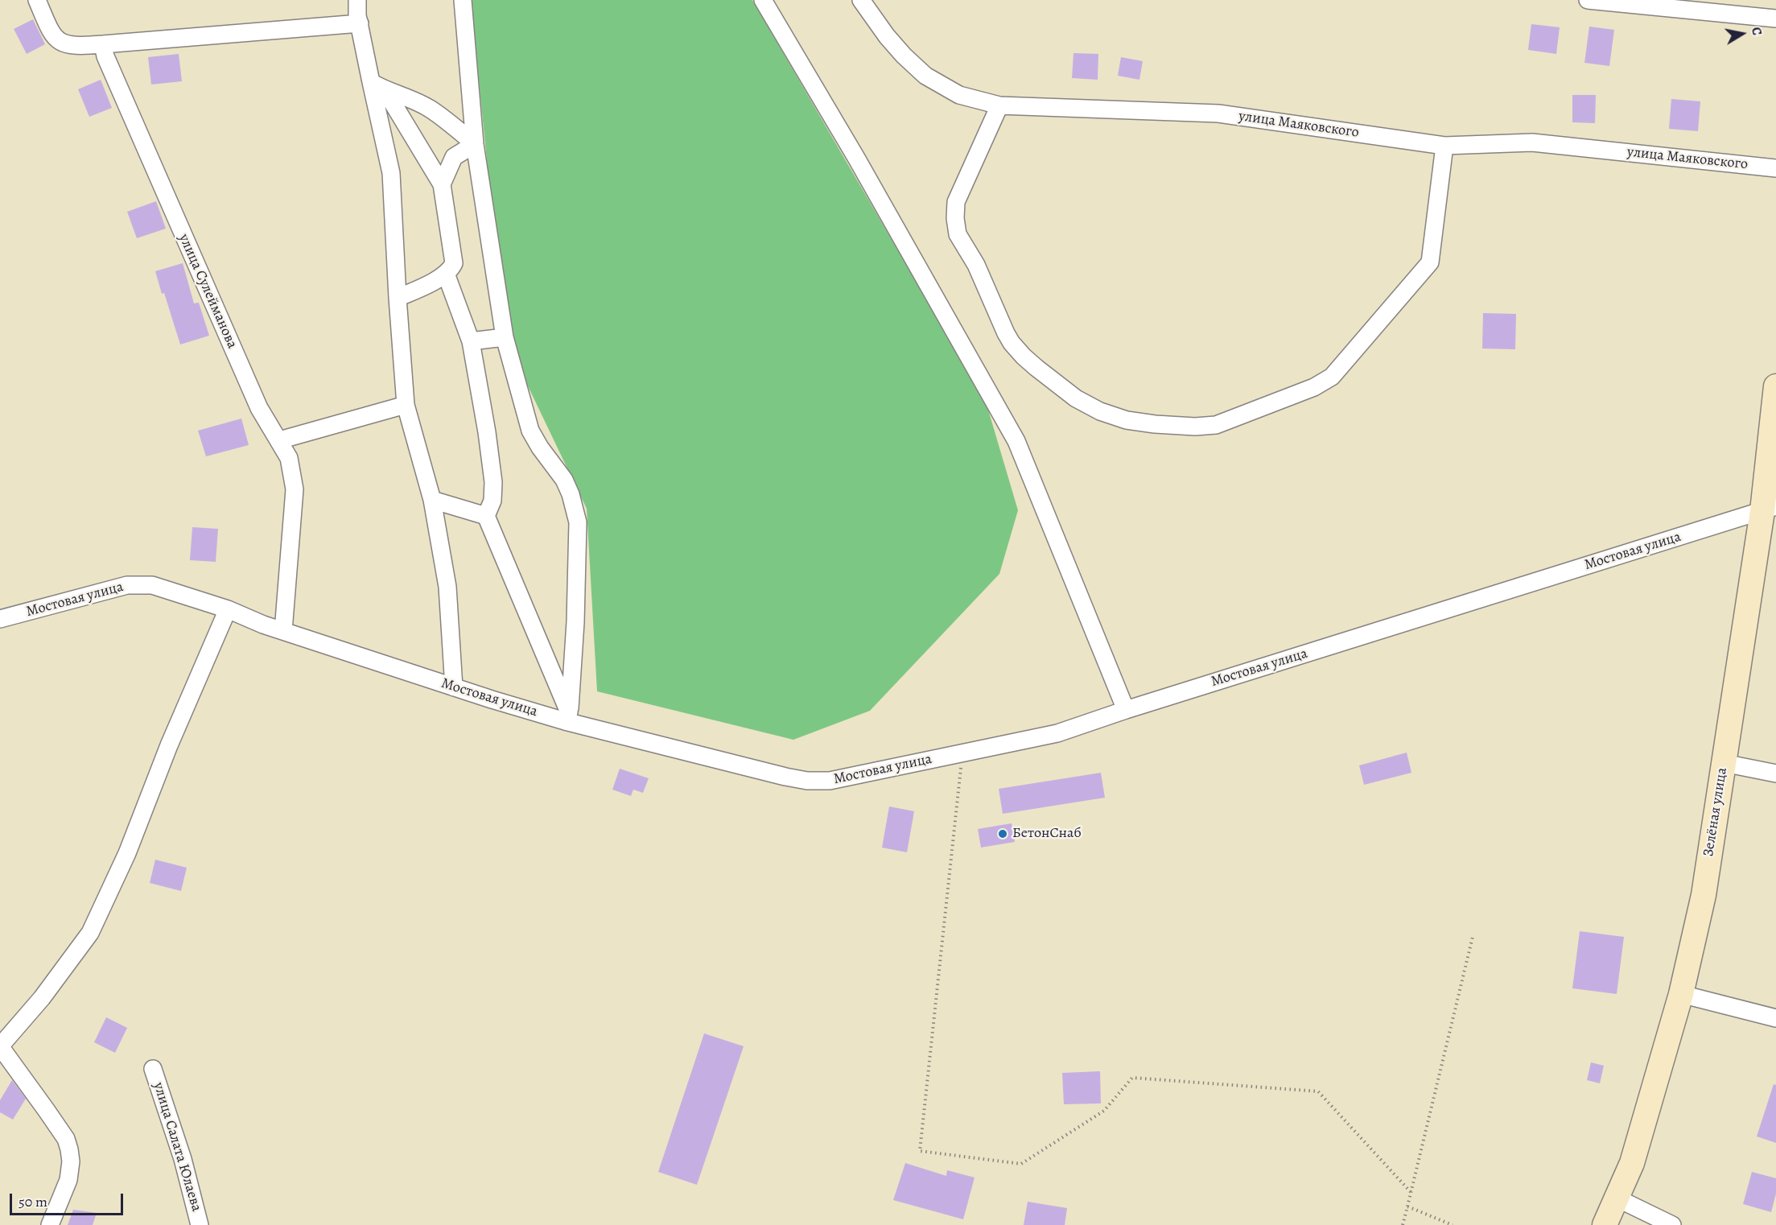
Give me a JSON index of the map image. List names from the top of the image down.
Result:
{
  "streets": {
    "main road": ["Зелёная улица"],
    "street": [
      "улица Маяковского",
      "улица Сулейманова",
      "Мостовая улица",
      "улица Салата Юлаева"
    ]
  },
  "crossings": [
    ["улица Сулейманова", "Мостовая улица"],
    ["Мостовая улица", "Зелёная улица"]
  ],
  "places": ["БетонСнаб"],
  "scale_bar": "50 m",
  "north": "right"
}
